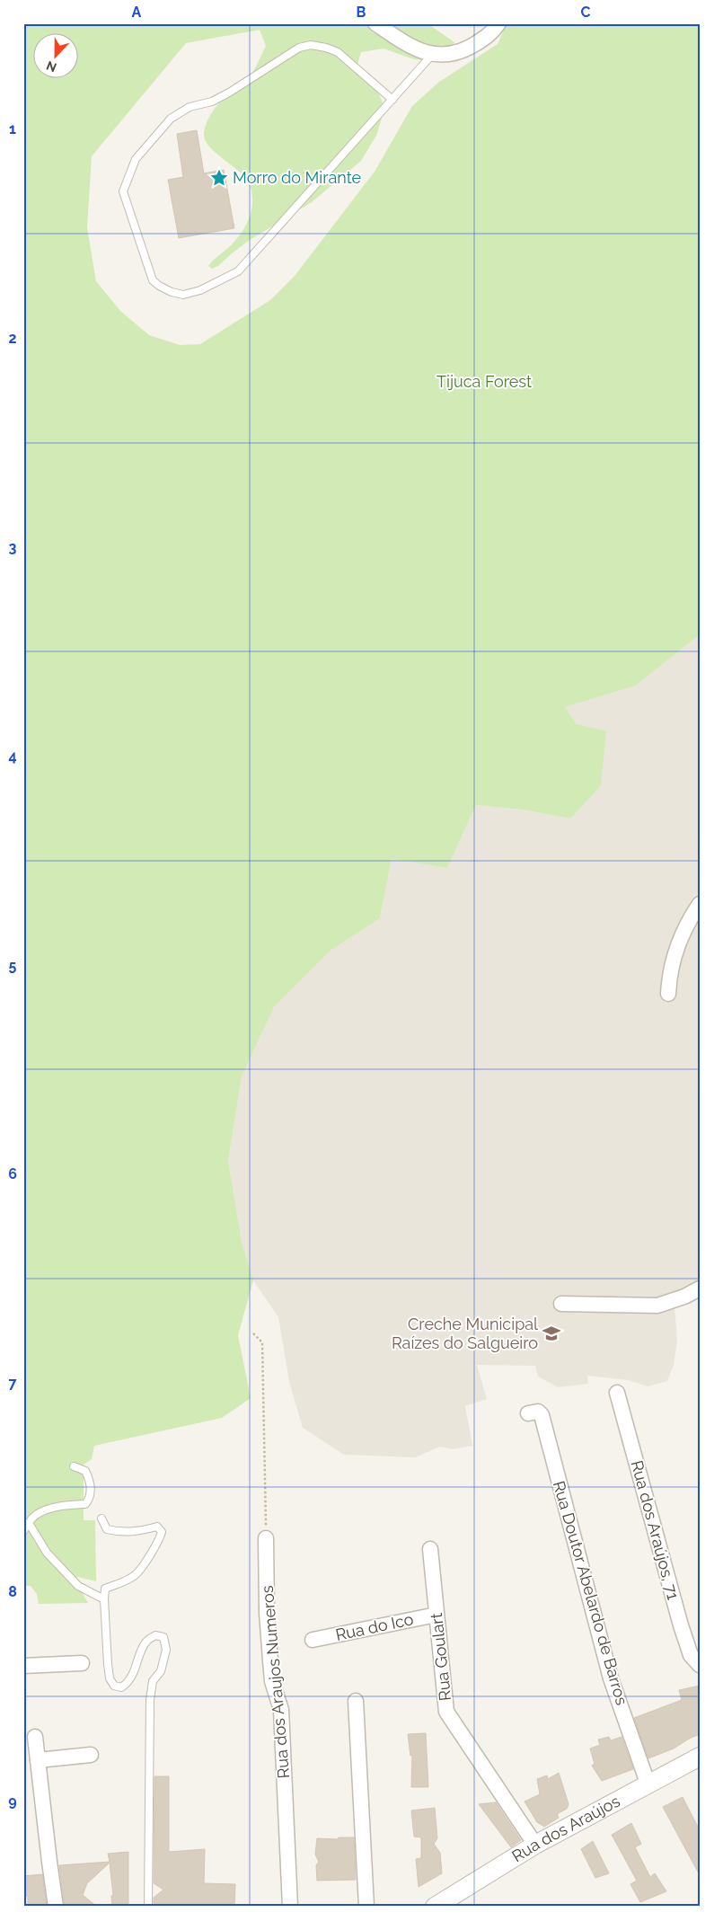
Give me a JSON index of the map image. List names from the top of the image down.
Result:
{
  "streets": {
    "street": [
      "Rua dos Araújos, 71",
      "Rua Doutor Abelardo de Barros",
      "Rua do Ico",
      "Rua Goulart",
      "Rua dos Araujos Numeros",
      "Rua dos Araújos"
    ]
  },
  "crossings": [
    ["Rua Doutor Abelardo de Barros", "Rua dos Araújos"],
    ["Rua do Ico", "Rua Goulart"],
    ["Rua Goulart", "Rua dos Araújos"]
  ],
  "parks": ["Tijuca Forest"],
  "places": {
    "place": ["Morro do Mirante"],
    "school or university": ["Creche Municipal Raízes do Salgueiro"]
  },
  "north": "bottom",
  "grid": {
    "columns": ["A", "B", "C"],
    "rows": [
      "1",
      "2",
      "3",
      "4",
      "5",
      "6",
      "7",
      "8",
      "9"
    ]
  }
}
